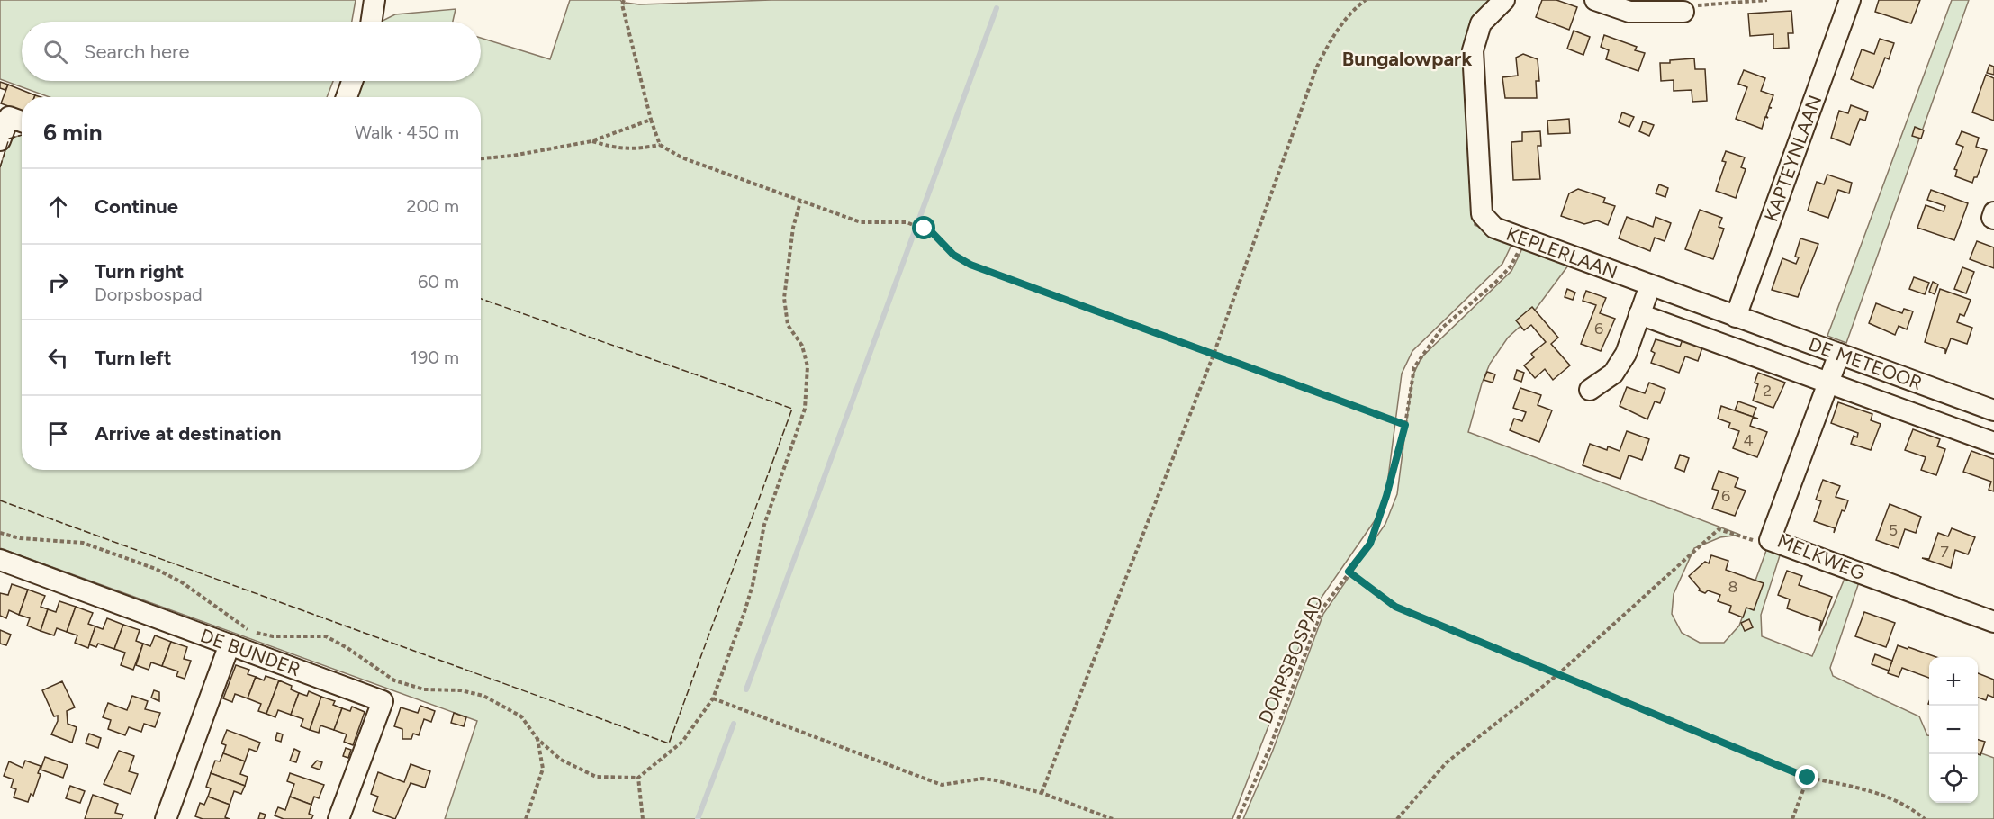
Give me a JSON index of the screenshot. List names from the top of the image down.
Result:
{
  "streets": {
    "street": [
      "KAPTEYNLAAN",
      "KEPLERLAAN",
      "DE METEOOR",
      "MELKWEG",
      "DE BUNDER"
    ],
    "path": ["DORPSBOSPAD"]
  },
  "crossings": [
    ["KAPTEYNLAAN", "KEPLERLAAN"],
    ["KAPTEYNLAAN", "DE METEOOR"],
    ["KEPLERLAAN", "DE METEOOR"],
    ["KEPLERLAAN", "DORPSBOSPAD"],
    ["DE METEOOR", "MELKWEG"]
  ],
  "districts": ["Bungalowpark"],
  "house_numbers": [
    "6",
    "2",
    "4",
    "6",
    "5",
    "7",
    "8"
  ],
  "page": {
    "search": "Search here",
    "heading": ["6 min", "Walk · 450 m"],
    "list": [
      ["Continue", "200 m"],
      ["Turn right", "Dorpsbospad", "60 m"],
      ["Turn left", "190 m"],
      "Arrive at destination"
    ],
    "map_buttons": ["+", "−"]
  }
}
